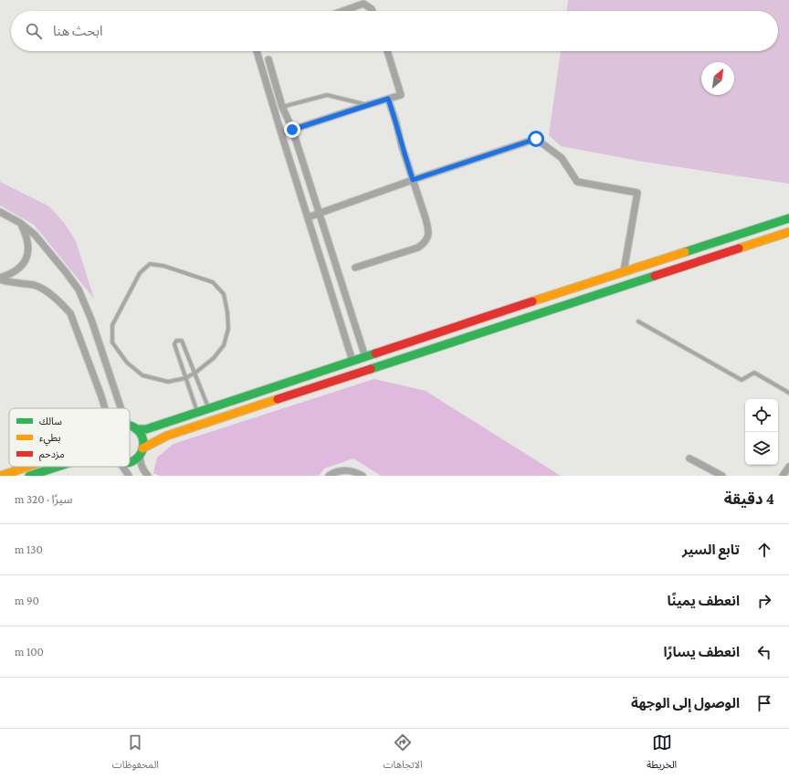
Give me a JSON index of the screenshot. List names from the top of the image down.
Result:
{
  "legend": ["سالك", "بطيء", "مزدحم"],
  "north": "top right",
  "page": {
    "search": "ابحث هنا",
    "heading": ["4 دقيقة", "سيرًا · 320 m"],
    "list": [
      ["تابع السير", "130 m"],
      ["انعطف يمينًا", "90 m"],
      ["انعطف يسارًا", "100 m"],
      "الوصول إلى الوجهة"
    ],
    "nav": ["الخريطة", "الاتجاهات", "المحفوظات"]
  }
}
